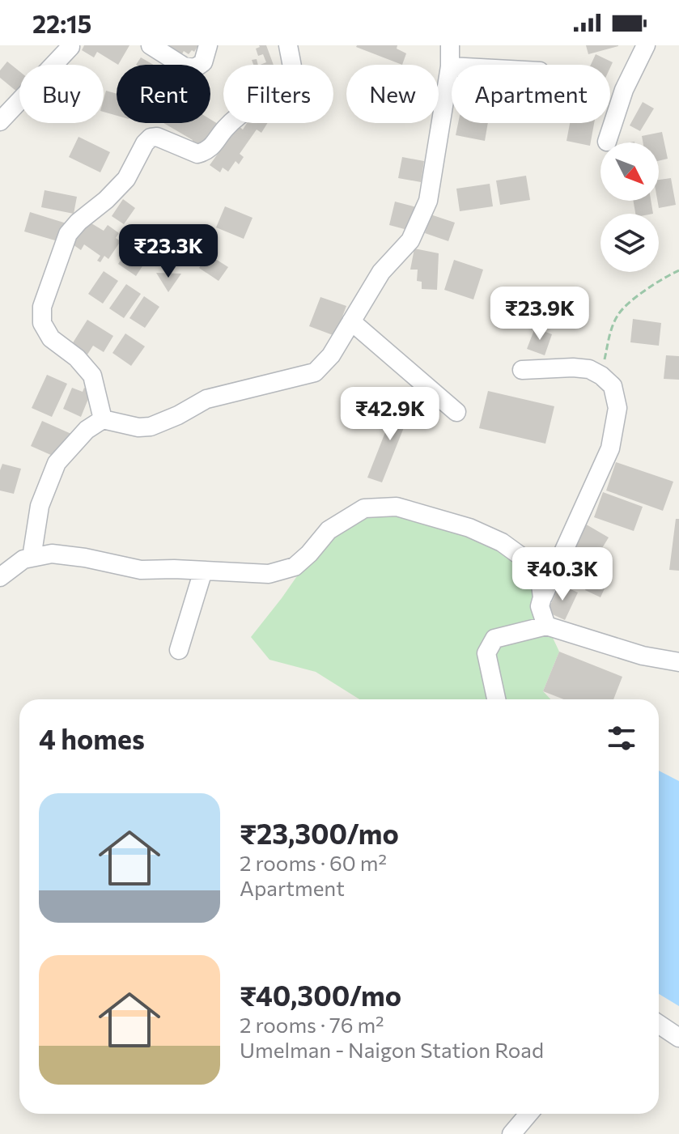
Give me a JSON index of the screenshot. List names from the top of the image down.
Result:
{
  "north": "bottom right",
  "page": {
    "status": "22:15",
    "chip": [
      "Buy",
      "Rent",
      "Filters",
      "New",
      "Apartment"
    ],
    "price": [
      "₹23.3K",
      "₹23.9K",
      "₹42.9K",
      "₹40.3K"
    ],
    "heading": "4 homes",
    "list": [
      {
        "name": "₹23,300/mo",
        "note": "2 rooms · 60 m² · Apartment"
      },
      {
        "name": "₹40,300/mo",
        "note": "2 rooms · 76 m² · Umelman - Naigon Station Road"
      }
    ]
  }
}
